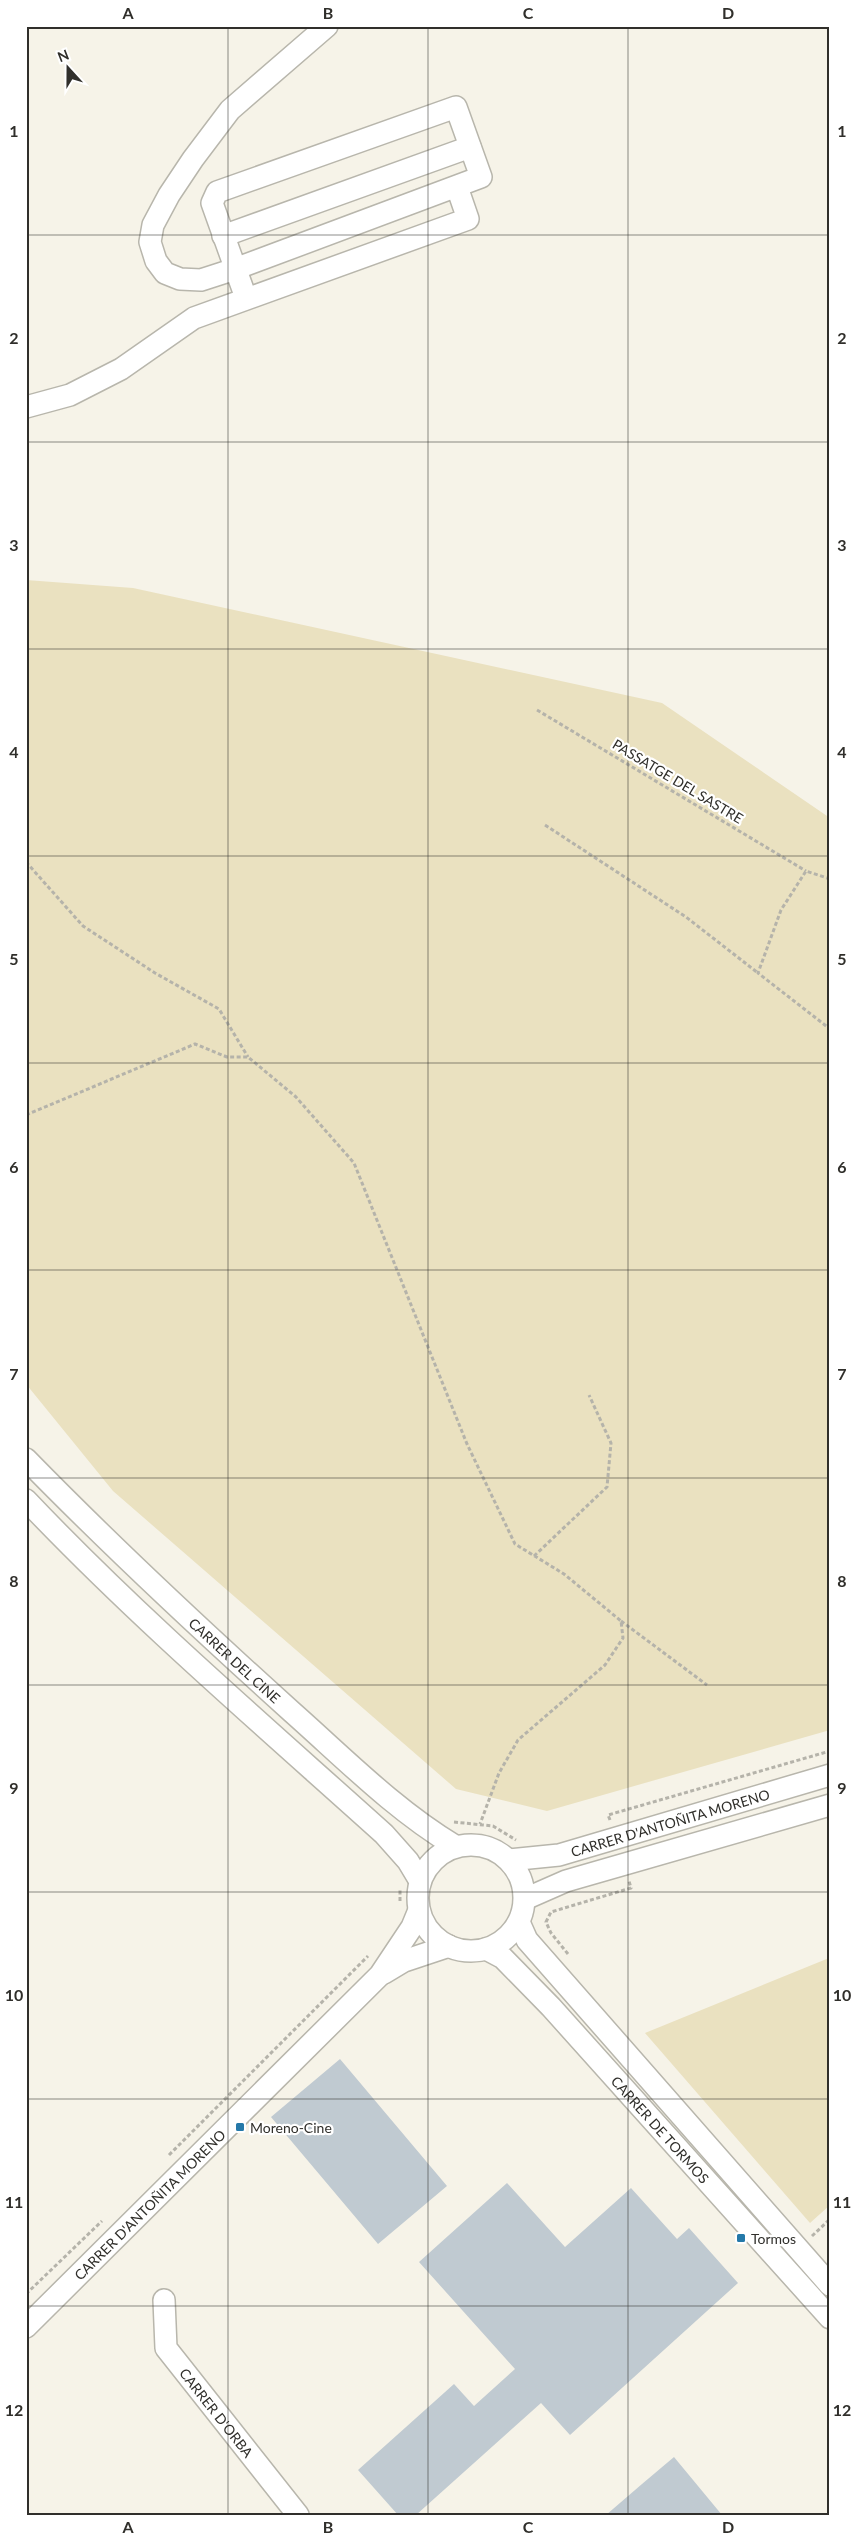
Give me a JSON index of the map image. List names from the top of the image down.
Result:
{
  "streets": {
    "street": [
      "CARRER DEL CINE",
      "CARRER D'ANTOÑITA MORENO",
      "CARRER DE TORMOS",
      "CARRER D'ORBA"
    ],
    "path": ["PASSATGE DEL SASTRE"]
  },
  "crossings": [
    ["CARRER DEL CINE", "CARRER D'ANTOÑITA MORENO"],
    ["CARRER DEL CINE", "CARRER DE TORMOS"],
    ["CARRER D'ANTOÑITA MORENO", "CARRER DE TORMOS"]
  ],
  "places": {
    "transit": ["Moreno-Cine", "Tormos"]
  },
  "north": "top",
  "grid": {
    "columns": [
      "A",
      "B",
      "C",
      "D"
    ],
    "rows": [
      "1",
      "2",
      "3",
      "4",
      "5",
      "6",
      "7",
      "8",
      "9",
      "10",
      "11",
      "12"
    ]
  }
}
